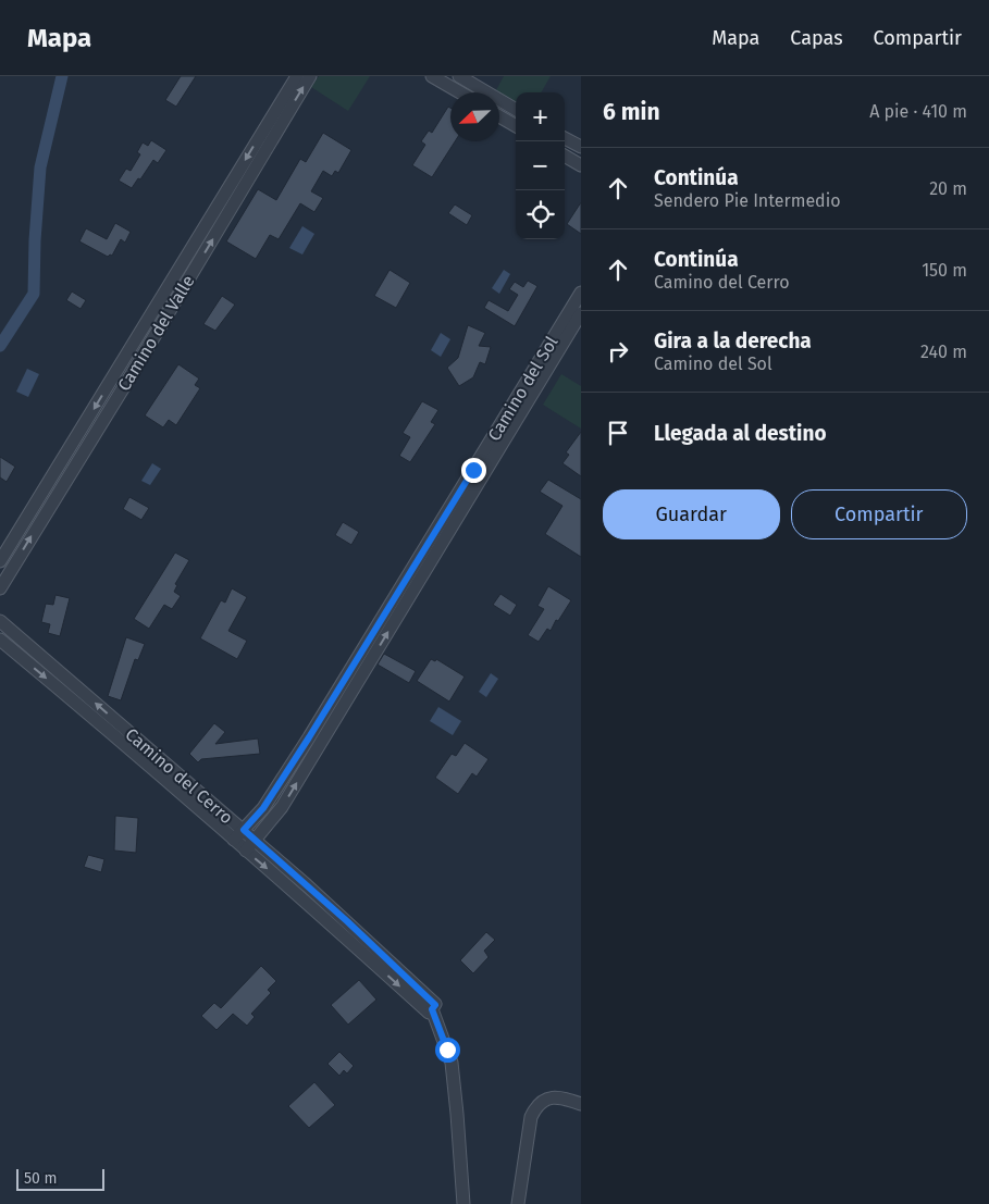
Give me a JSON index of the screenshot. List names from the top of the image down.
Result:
{
  "streets": {
    "street": ["Camino del Valle", "Camino del Sol", "Camino del Cerro"]
  },
  "crossings": [
    ["Camino del Sol", "Camino del Cerro"]
  ],
  "scale_bar": "50 m",
  "north": "bottom left",
  "page": {
    "header": "Mapa",
    "nav": ["Mapa", "Capas", "Compartir"],
    "heading": ["6 min", "A pie · 410 m"],
    "map_buttons": ["+", "−"],
    "list": [
      ["Continúa", "Sendero Pie Intermedio", "20 m"],
      ["Continúa", "Camino del Cerro", "150 m"],
      ["Gira a la derecha", "Camino del Sol", "240 m"],
      "Llegada al destino"
    ],
    "buttons": ["Guardar", "Compartir"],
    "scale": "50 m"
  }
}
